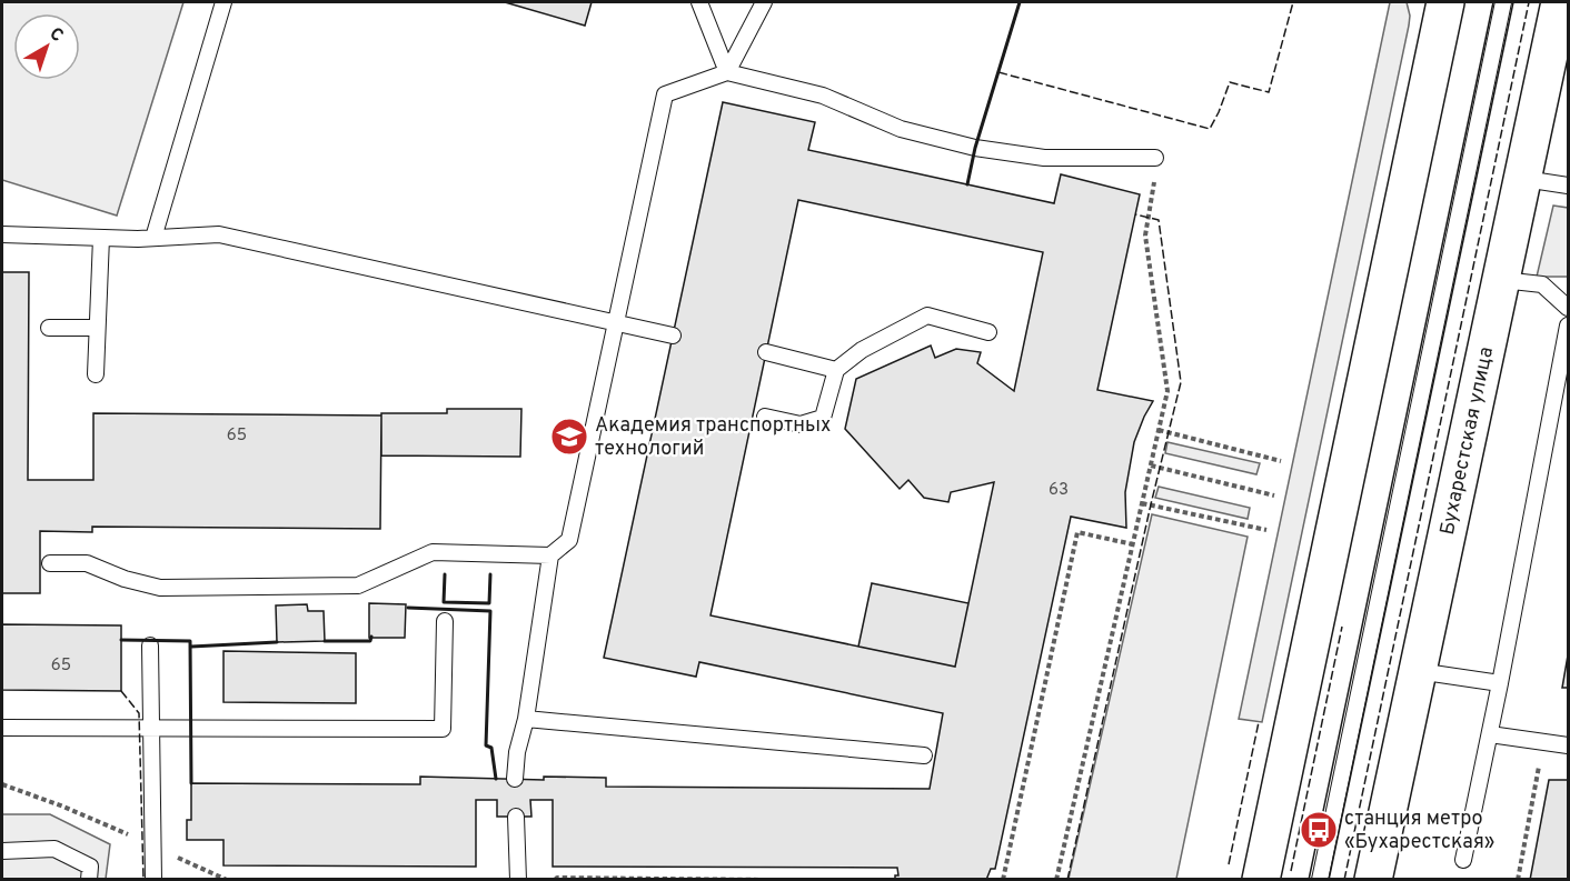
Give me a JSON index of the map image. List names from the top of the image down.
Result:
{
  "streets": {
    "main road": ["Бухарестская улица"]
  },
  "places": {
    "school or university": ["Академия транспортных технологий"],
    "bus stop": ["станция метро «Бухарестская»"]
  },
  "house_numbers": ["65", "63", "65"],
  "north": "top right"
}
